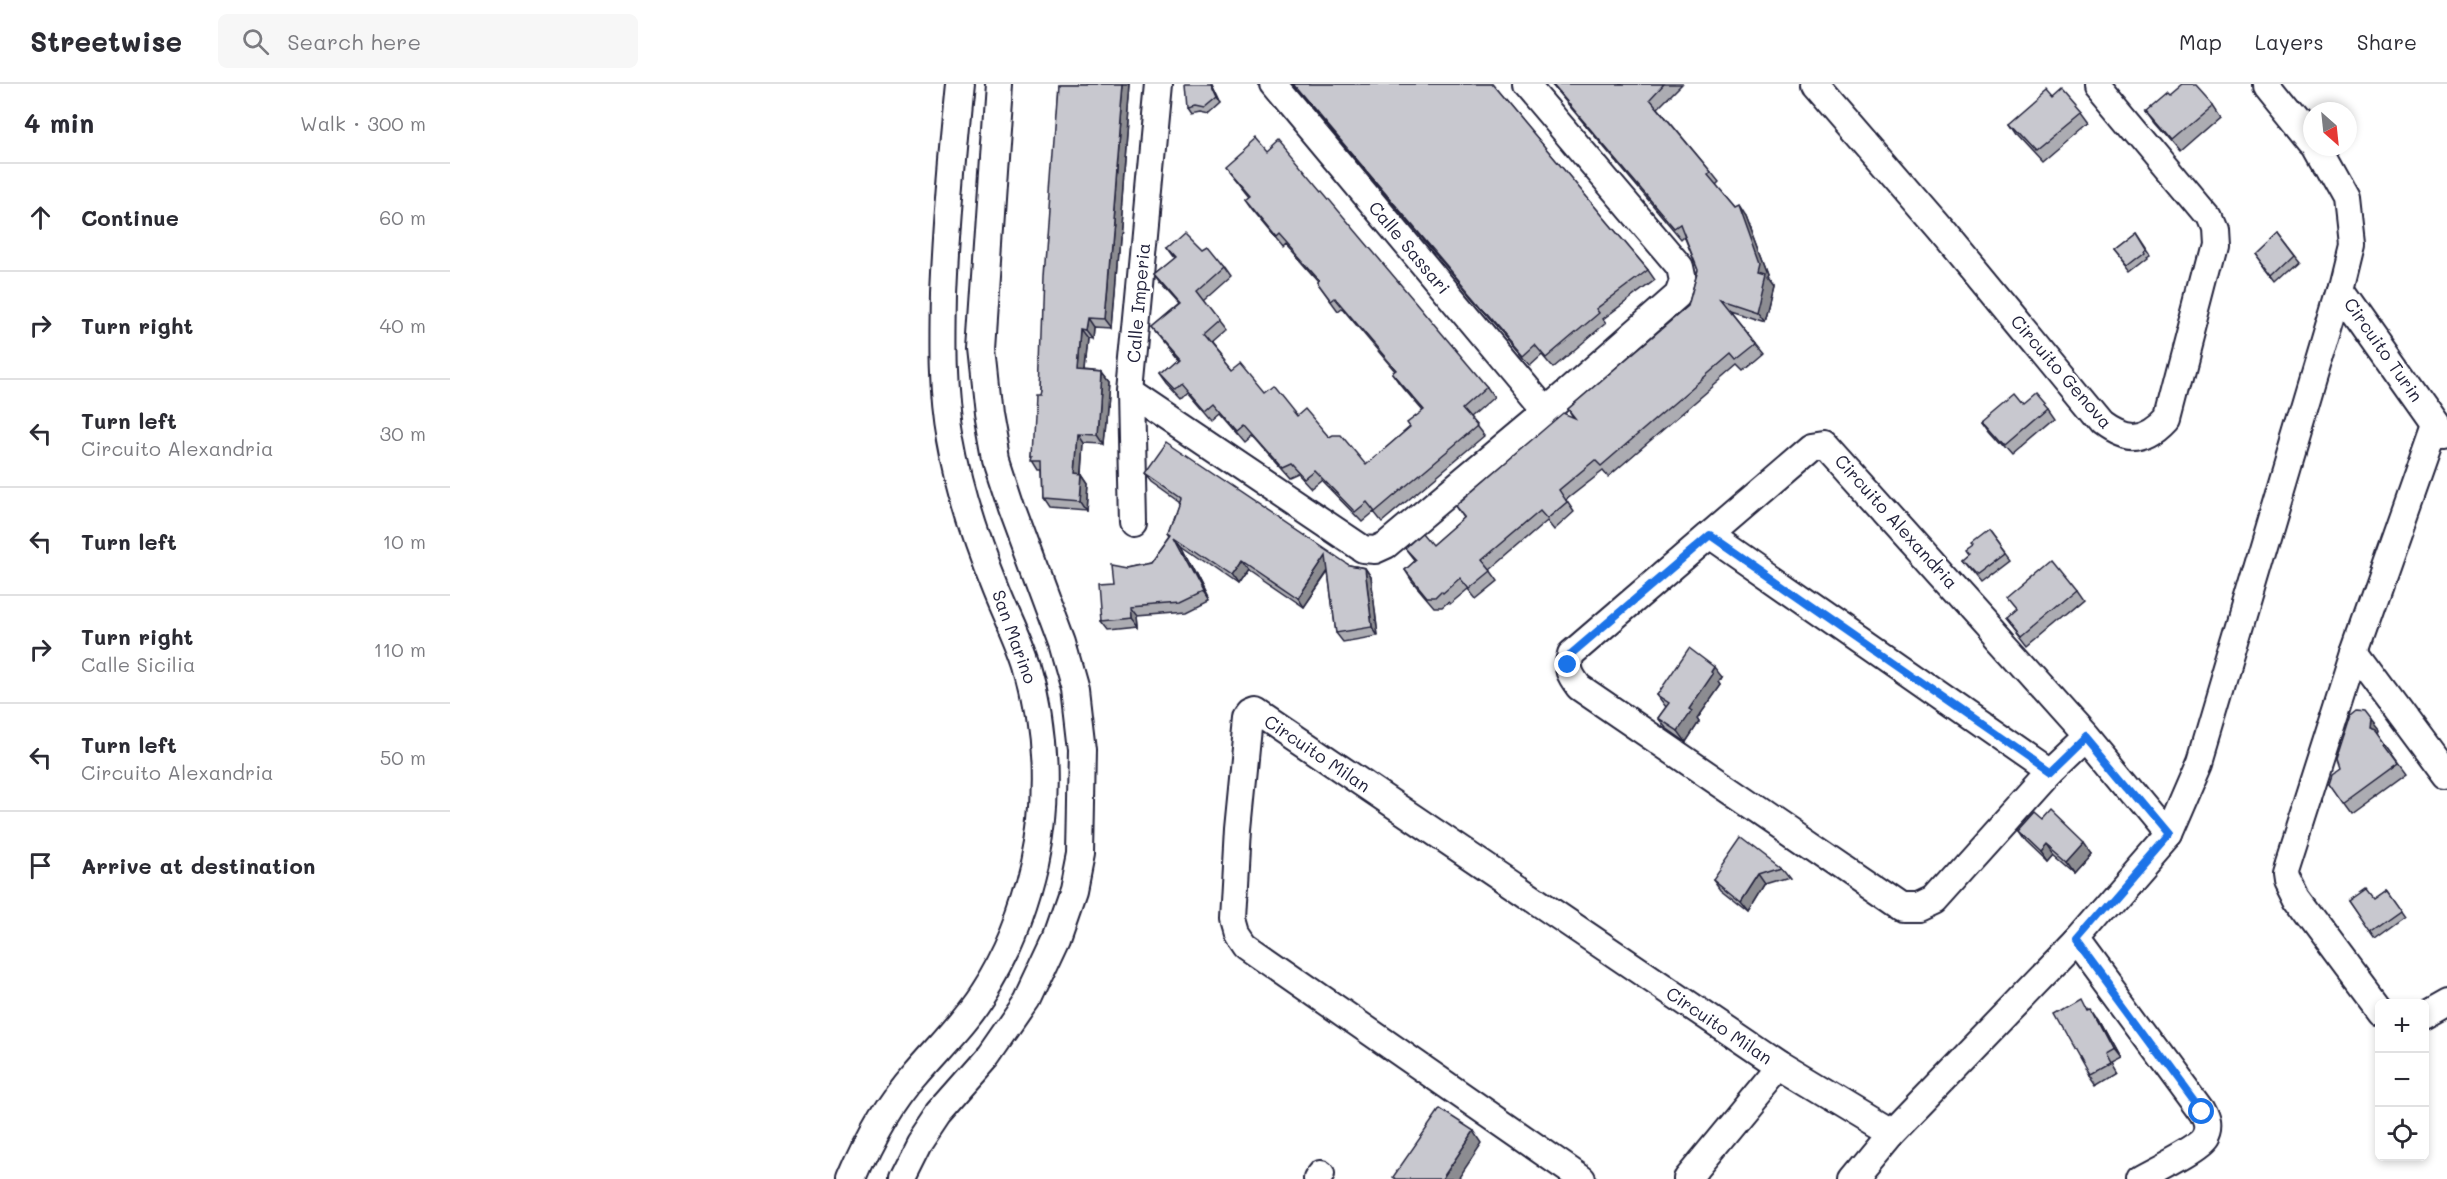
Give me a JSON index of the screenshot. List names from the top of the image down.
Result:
{
  "streets": {
    "street": [
      "Calle Sassari",
      "Calle Imperia",
      "Circuito Turin",
      "Circuito Genova",
      "Circuito Alexandria",
      "San Marino",
      "Circuito Milan"
    ]
  },
  "north": "bottom right",
  "page": {
    "header": "Streetwise",
    "search": "Search here",
    "nav": ["Map", "Layers", "Share"],
    "heading": ["4 min", "Walk · 300 m"],
    "list": [
      ["Continue", "60 m"],
      ["Turn right", "40 m"],
      ["Turn left", "Circuito Alexandria", "30 m"],
      ["Turn left", "10 m"],
      ["Turn right", "Calle Sicilia", "110 m"],
      ["Turn left", "Circuito Alexandria", "50 m"],
      "Arrive at destination"
    ],
    "map_buttons": ["+", "−"]
  }
}
